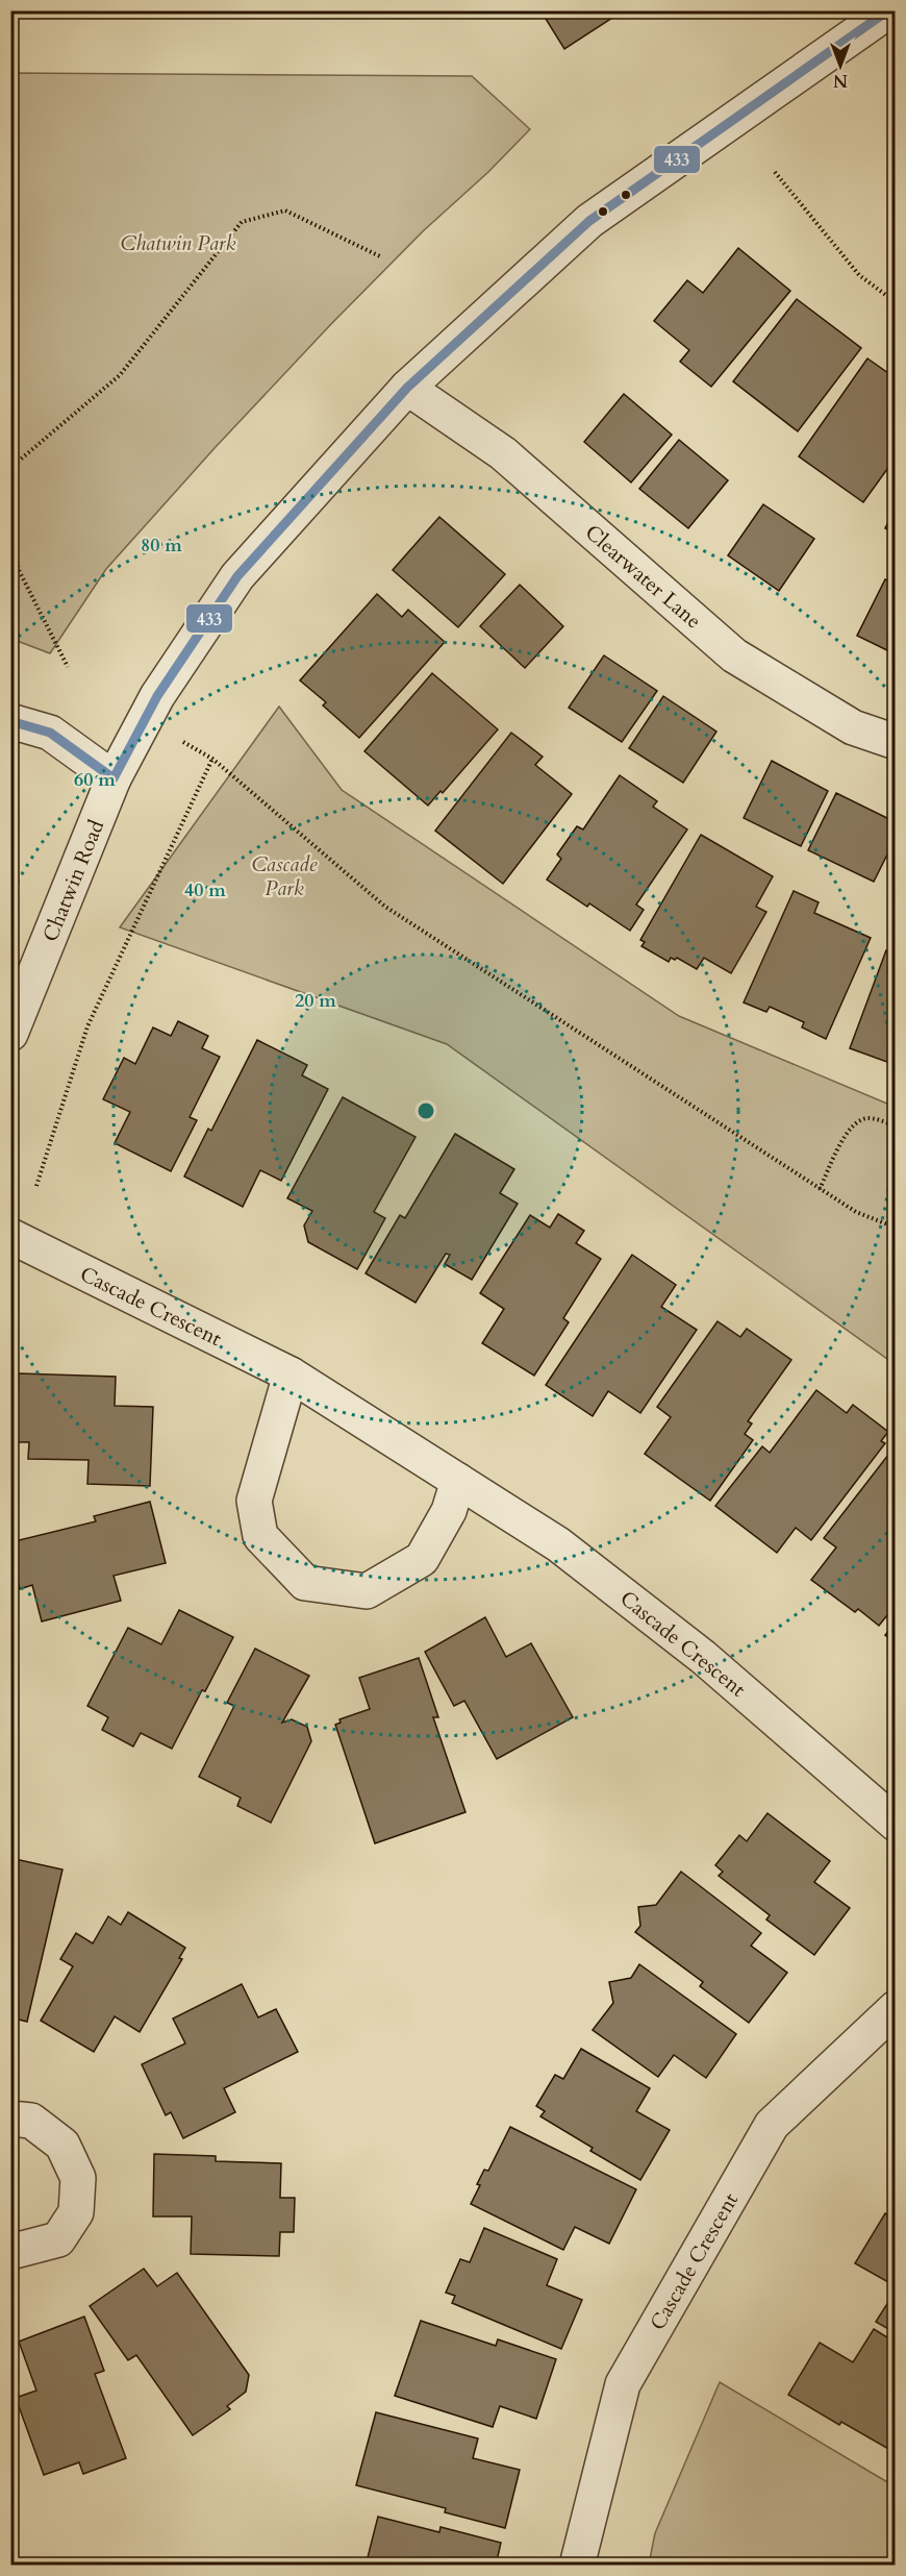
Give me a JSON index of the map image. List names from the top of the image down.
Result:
{
  "streets": {
    "street": ["Clearwater Lane", "Chatwin Road", "Cascade Crescent"]
  },
  "crossings": [
    ["Clearwater Lane", "Chatwin Road"]
  ],
  "parks": ["Chatwin Park", "Cascade Park"],
  "lines": ["transit line 433"],
  "north": "bottom",
  "rings": [
    "80 m",
    "60 m",
    "40 m",
    "20 m"
  ]
}
